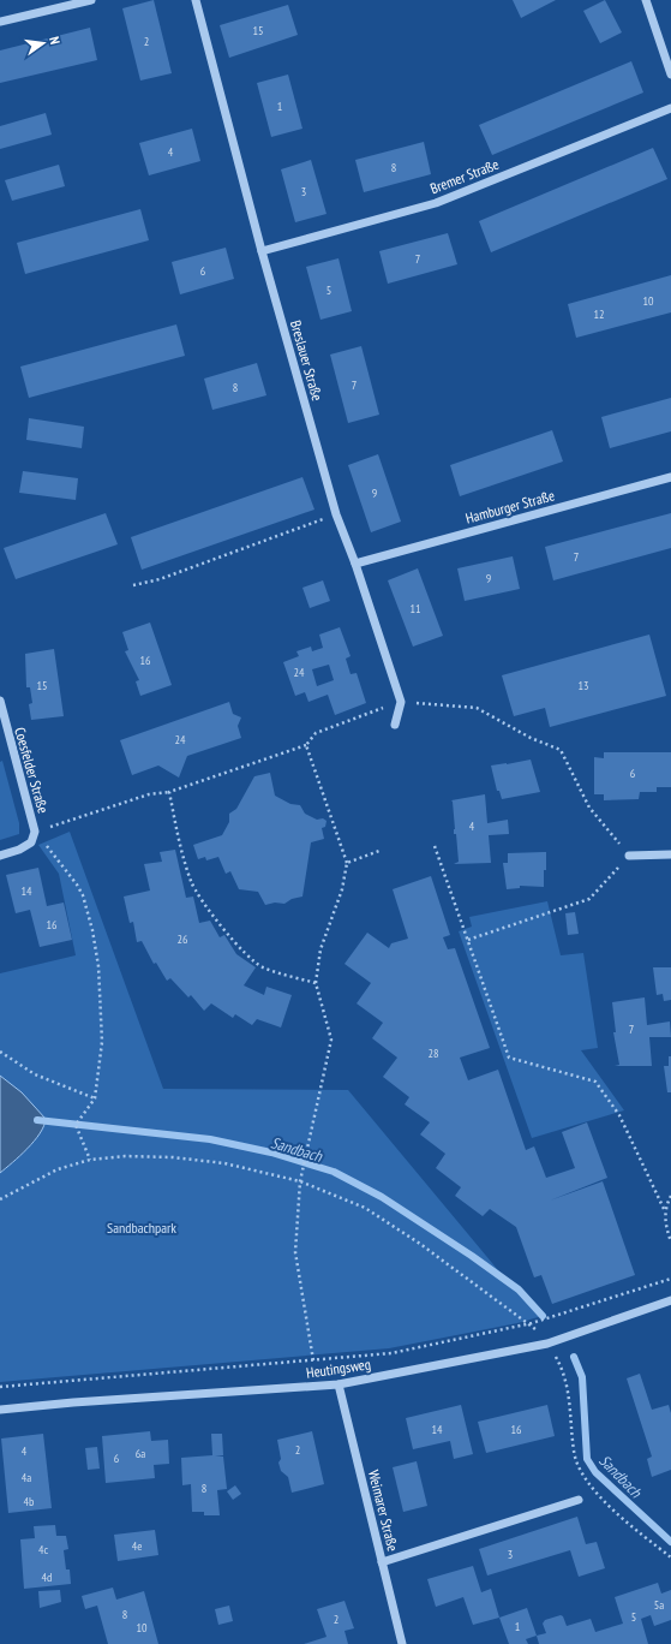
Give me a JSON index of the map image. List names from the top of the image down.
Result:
{
  "streets": {
    "street": [
      "Bremer Straße",
      "Breslauer Straße",
      "Hamburger Straße",
      "Coesfelder Straße",
      "Heutingsweg",
      "Weimarer Straße"
    ]
  },
  "crossings": [
    ["Bremer Straße", "Breslauer Straße"],
    ["Breslauer Straße", "Hamburger Straße"],
    ["Heutingsweg", "Weimarer Straße"]
  ],
  "water": ["Sandbach"],
  "parks": ["Sandbachpark"],
  "house_numbers": [
    "15",
    "2",
    "1",
    "4",
    "8",
    "3",
    "7",
    "6",
    "5",
    "10",
    "12",
    "7",
    "8",
    "9",
    "7",
    "9",
    "11",
    "16",
    "24",
    "15",
    "13",
    "24",
    "6",
    "4",
    "14",
    "16",
    "26",
    "7",
    "28",
    "14",
    "16",
    "2",
    "4",
    "6a",
    "6",
    "4a",
    "8",
    "4b",
    "4e",
    "4c",
    "3",
    "4d",
    "5a",
    "8",
    "5",
    "2",
    "1",
    "10"
  ],
  "north": "right"
}
